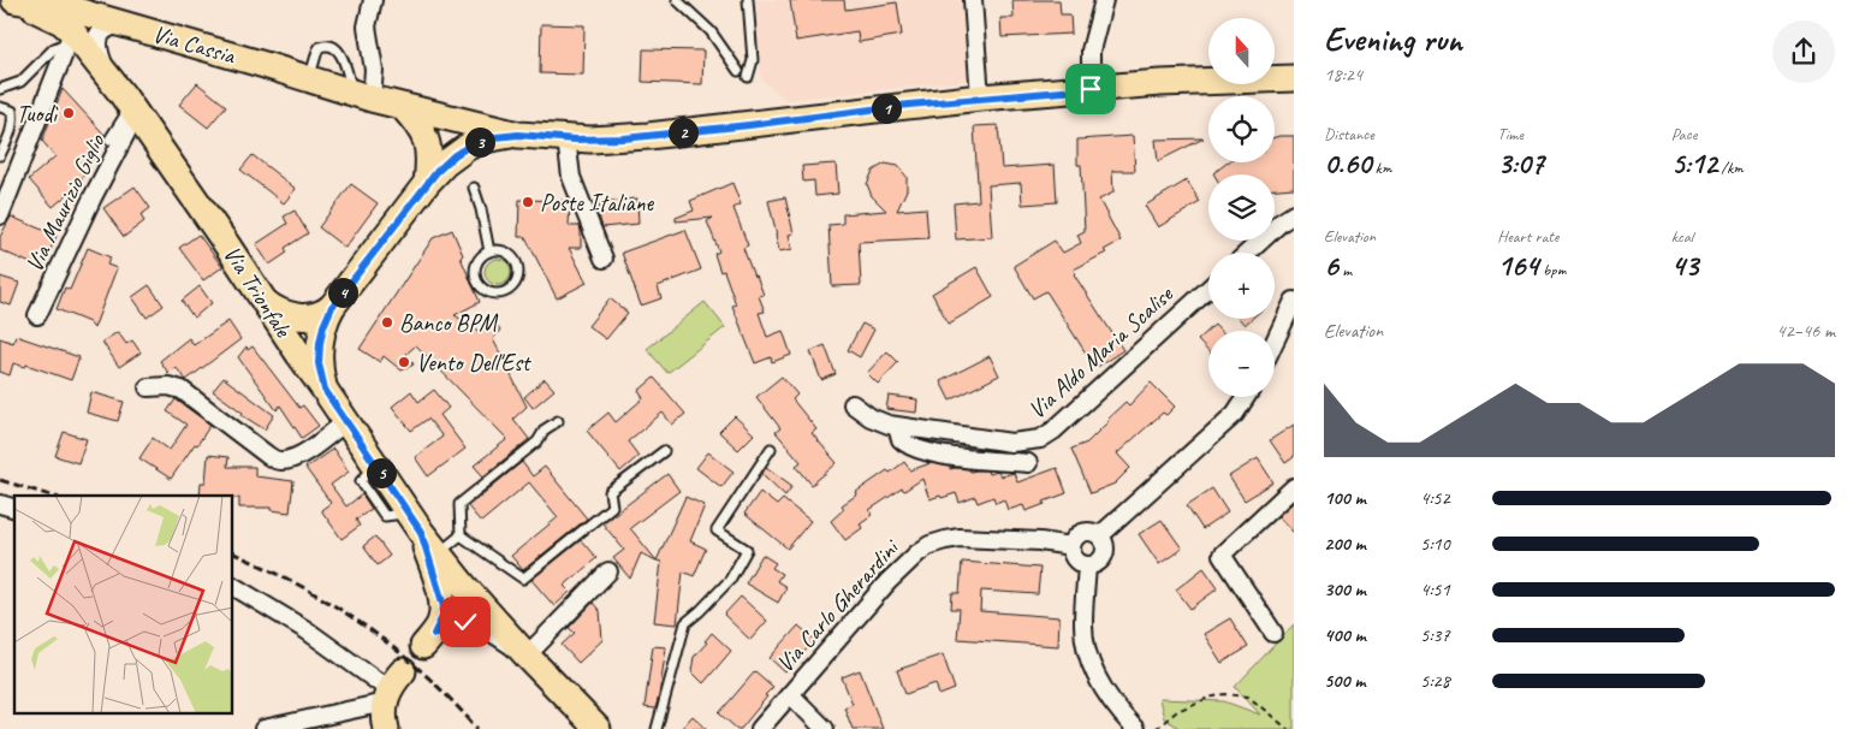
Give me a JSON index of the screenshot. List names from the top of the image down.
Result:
{
  "streets": {
    "main road": ["Via Cassia", "Via Trionfale"],
    "street": ["Via Maurizio Giglio", "Via Aldo Maria Scalise", "Via Carlo Gherardini"]
  },
  "crossings": [
    ["Via Cassia", "Via Trionfale"],
    ["Via Maurizio Giglio", "Via Trionfale"]
  ],
  "places": [
    "Tuodì",
    "Poste Italiane",
    "Banco BPM",
    "Vento Dell'Est"
  ],
  "north": "top",
  "page": {
    "heading": ["Evening run", "18:24"],
    "map_buttons": ["+", "−"],
    "pins": [
      "1",
      "2",
      "3",
      "4",
      "5"
    ],
    "stats": [
      ["Distance", "0.60 km"],
      ["Time", "3:07"],
      ["Pace", "5:12 /km"],
      ["Elevation", "6 m"],
      ["Heart rate", "164 bpm"],
      ["kcal", "43"]
    ],
    "chart": ["Elevation", "42–46 m"],
    "list": [
      {
        "name": "100 m",
        "note": "4:52"
      },
      {
        "name": "200 m",
        "note": "5:10"
      },
      {
        "name": "300 m",
        "note": "4:51"
      },
      {
        "name": "400 m",
        "note": "5:37"
      },
      {
        "name": "500 m",
        "note": "5:28"
      }
    ]
  }
}
